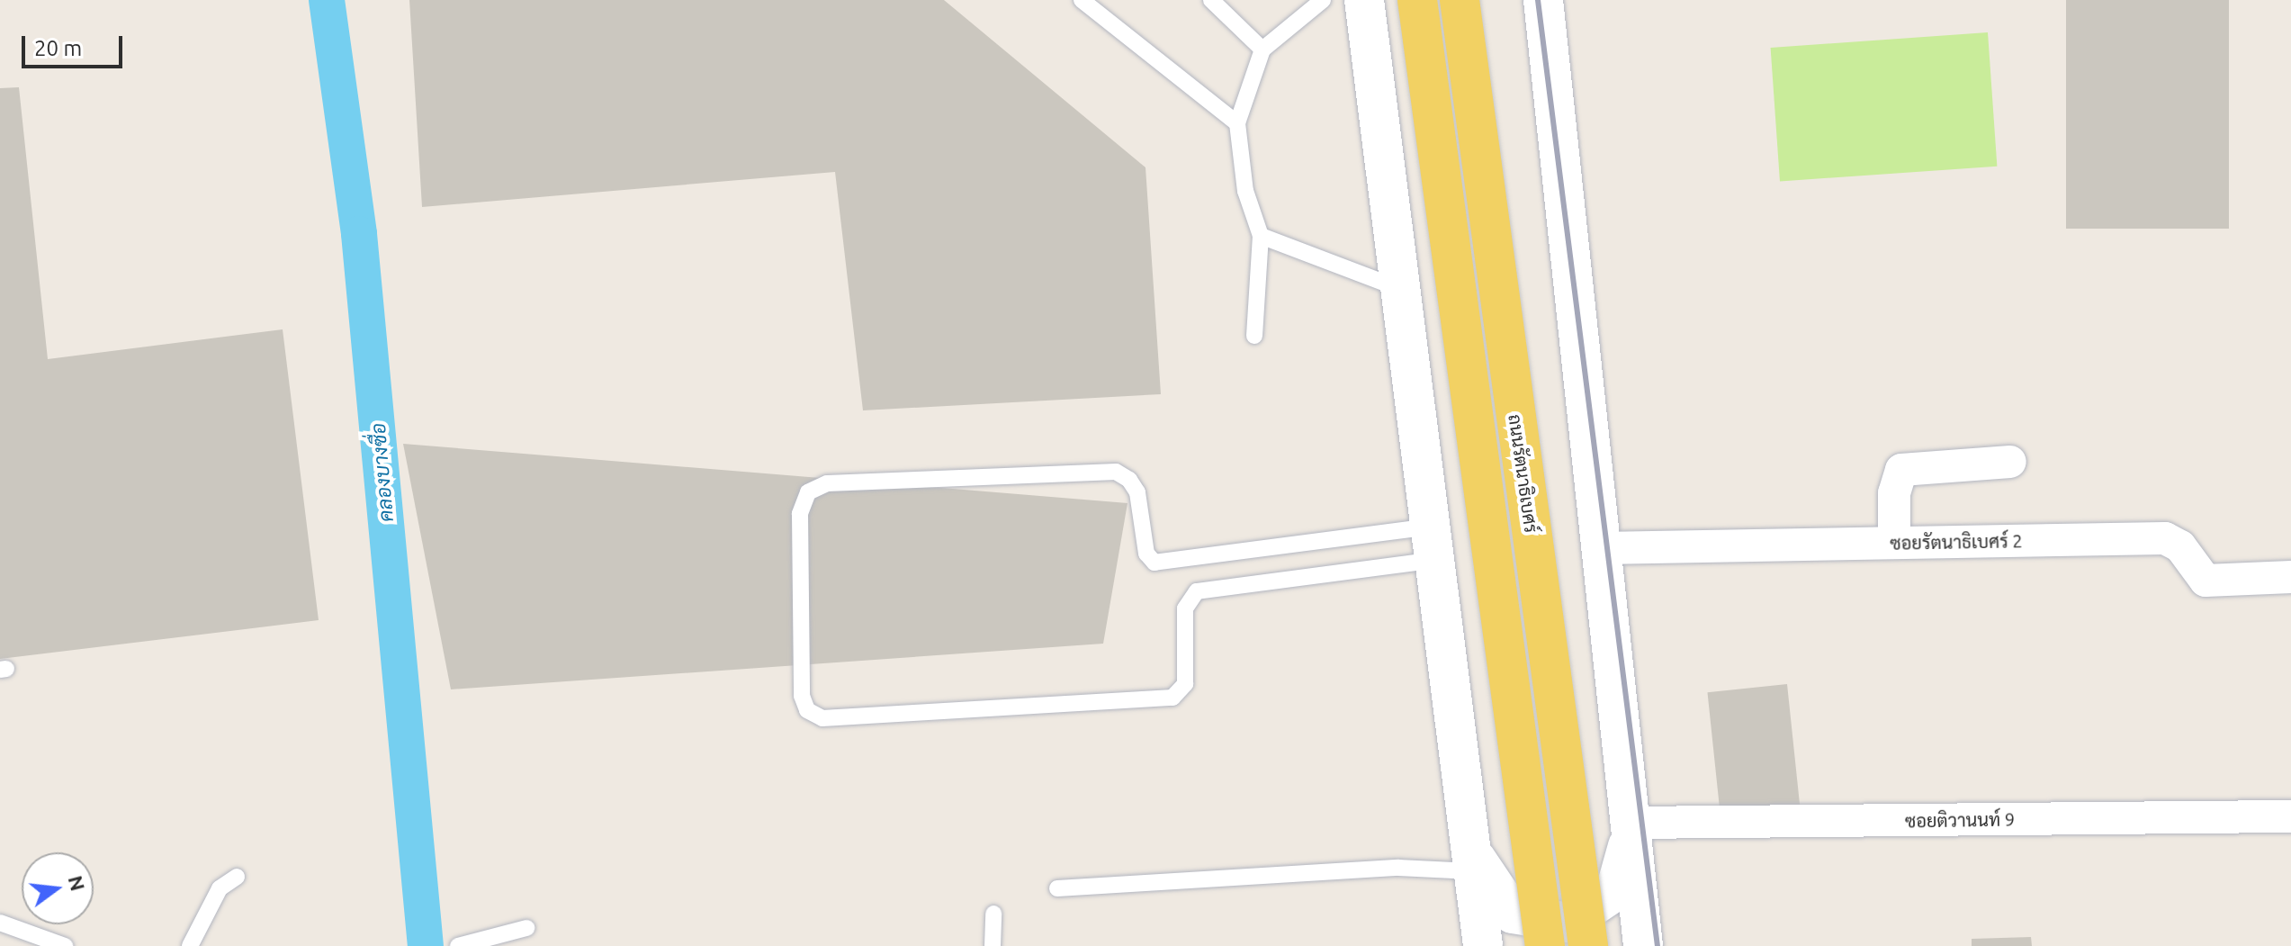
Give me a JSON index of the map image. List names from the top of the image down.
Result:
{
  "streets": {
    "main road": ["ถนนรัตนาธิเบศร์"],
    "street": ["ซอยรัตนาธิเบศร์ 2", "ซอยติวานนท์ 9"]
  },
  "water": ["คลองบางซื่อ"],
  "scale_bar": "20 m",
  "north": "right"
}
